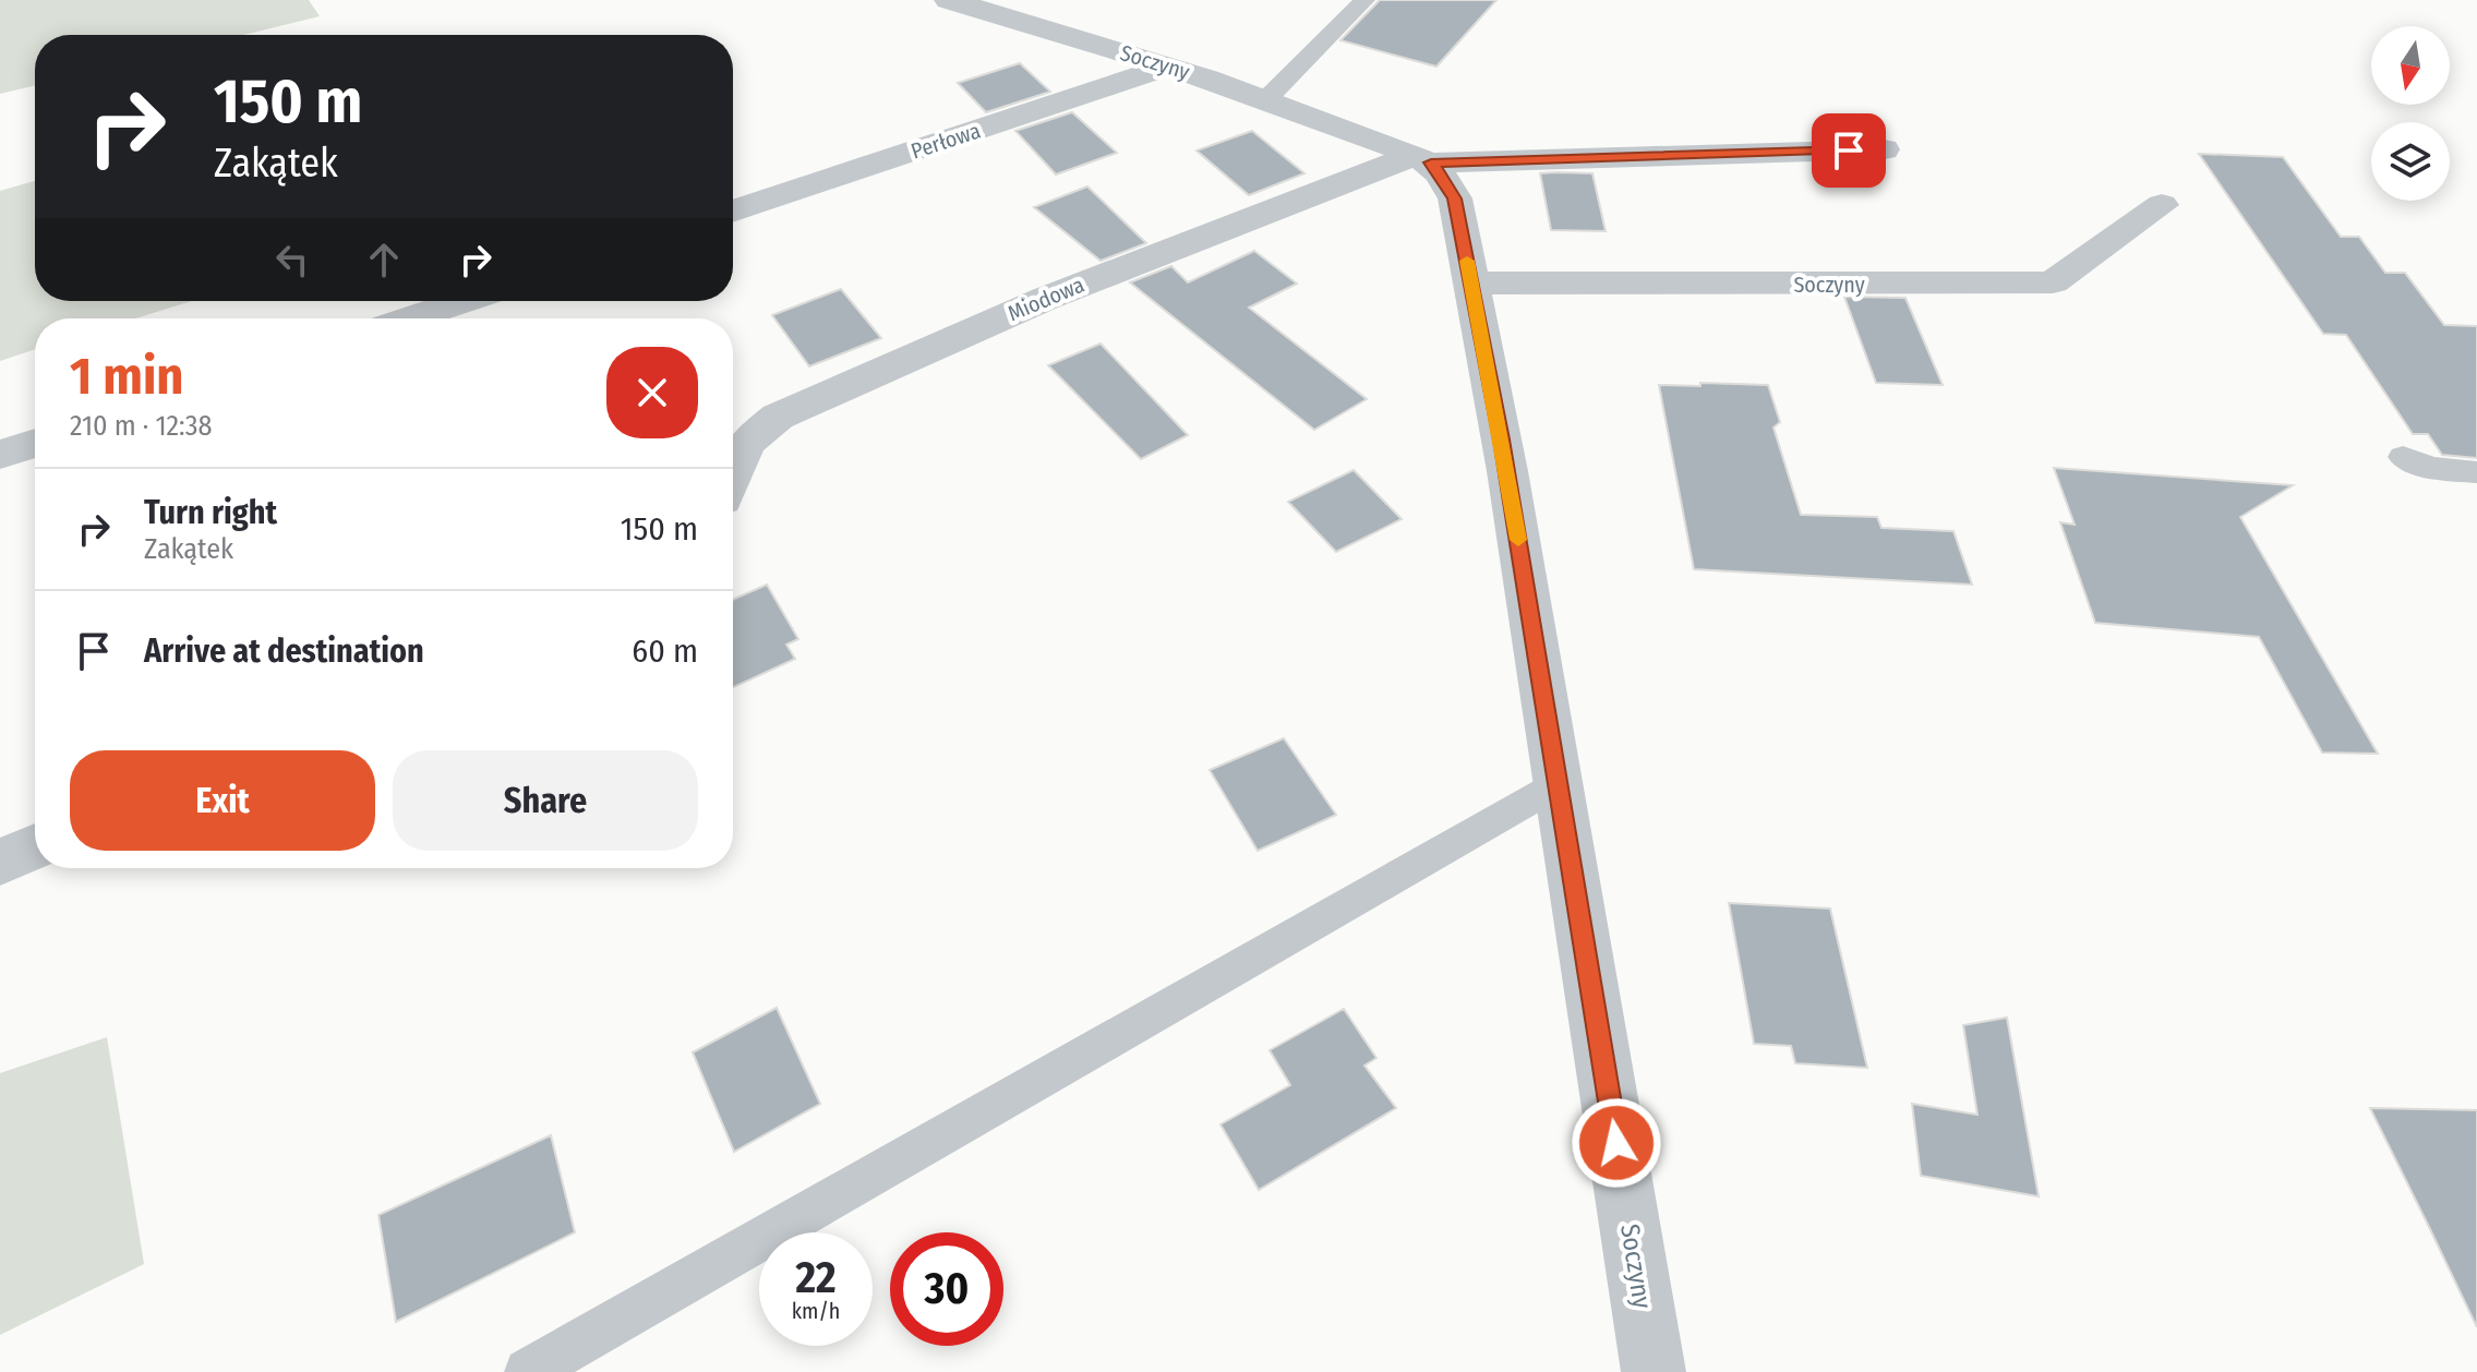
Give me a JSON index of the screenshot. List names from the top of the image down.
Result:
{
  "streets": {
    "street": ["Soczyny", "Perłowa", "Miodowa"]
  },
  "crossings": [
    ["Soczyny", "Perłowa"],
    ["Soczyny", "Miodowa"]
  ],
  "north": "bottom",
  "page": {
    "turn": ["150 m", "Zakątek"],
    "heading": ["1 min", "210 m · 12:38"],
    "list": [
      {
        "name": "Turn right",
        "note": "Zakątek",
        "value": "150 m"
      },
      {
        "name": "Arrive at destination",
        "value": "60 m"
      }
    ],
    "buttons": ["Exit", "Share"],
    "speed": "22 km/h",
    "limit": "30"
  }
}
